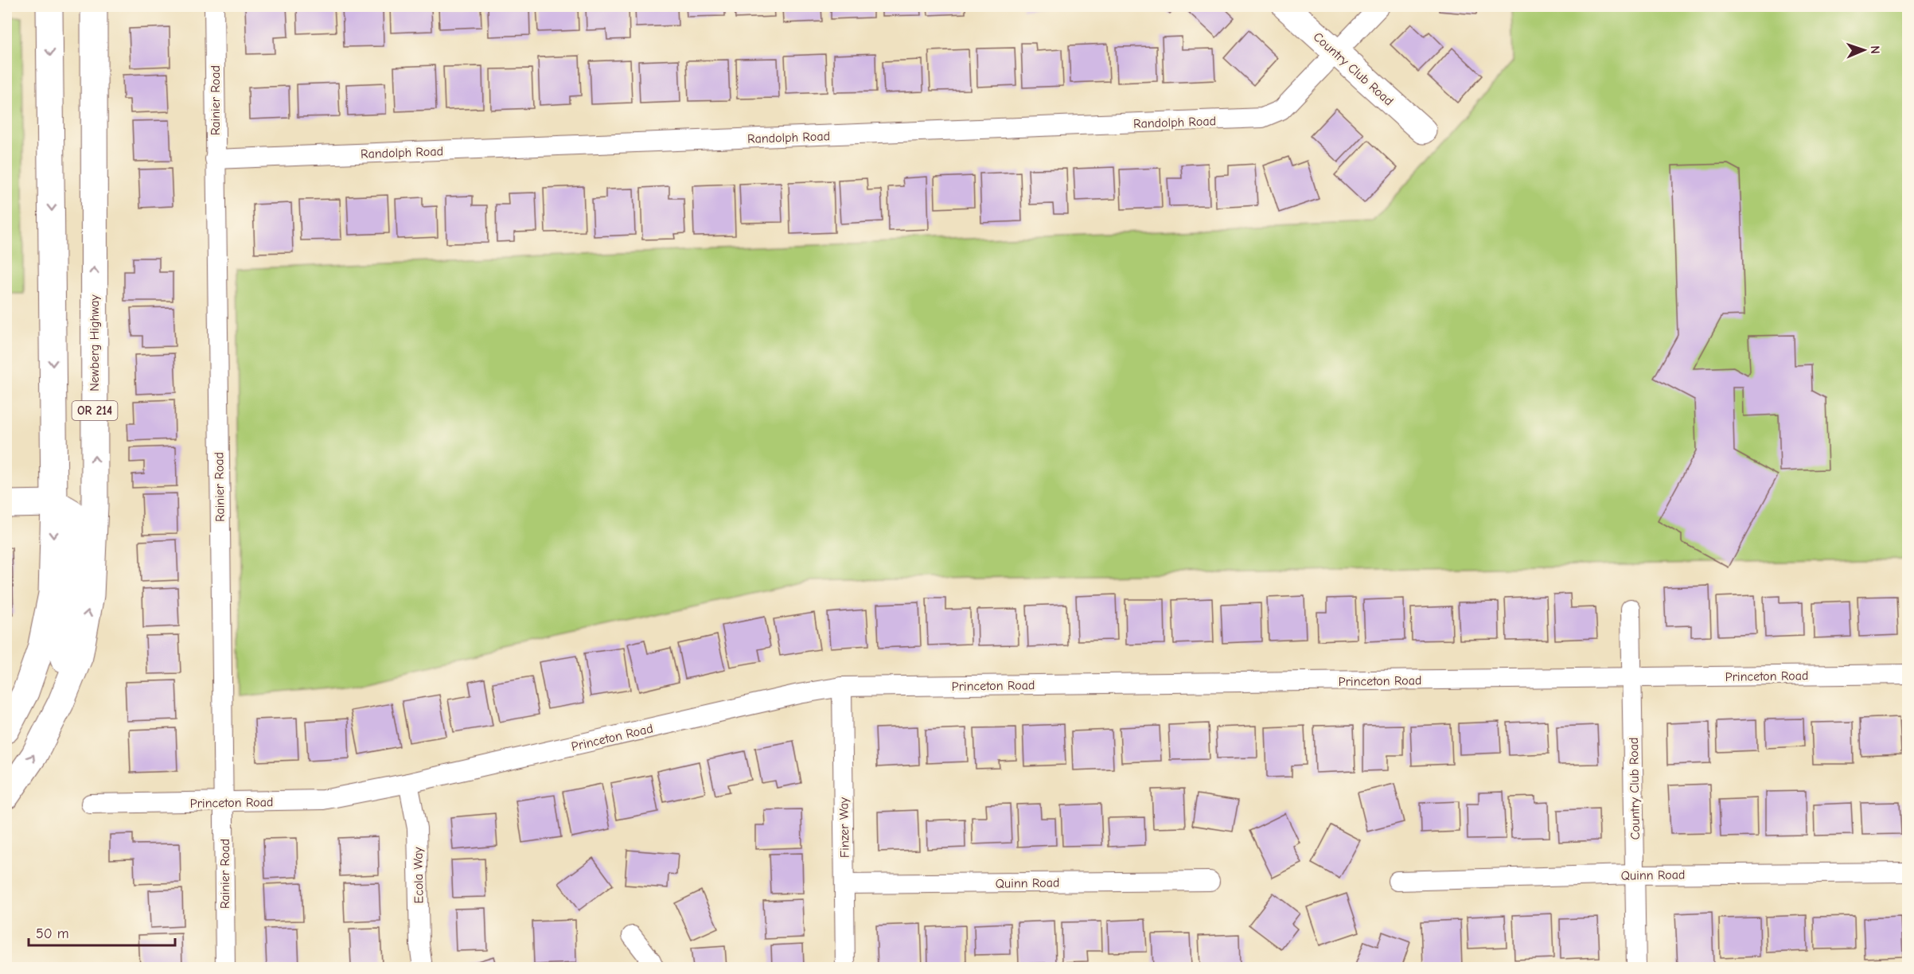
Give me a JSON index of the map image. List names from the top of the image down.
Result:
{
  "streets": {
    "main road": ["Country Club Road", "Newberg Highway", "OR 214"],
    "street": [
      "Rainier Road",
      "Randolph Road",
      "Princeton Road",
      "Finzer Way",
      "Quinn Road",
      "Ecola Way"
    ]
  },
  "crossings": [
    ["Country Club Road", "Randolph Road"],
    ["Country Club Road", "Princeton Road"],
    ["Country Club Road", "Quinn Road"],
    ["Rainier Road", "Randolph Road"],
    ["Rainier Road", "Princeton Road"],
    ["Newberg Highway", "OR 214"],
    ["Princeton Road", "Finzer Way"],
    ["Princeton Road", "Ecola Way"],
    ["Finzer Way", "Quinn Road"]
  ],
  "scale_bar": "50 m",
  "north": "right"
}
